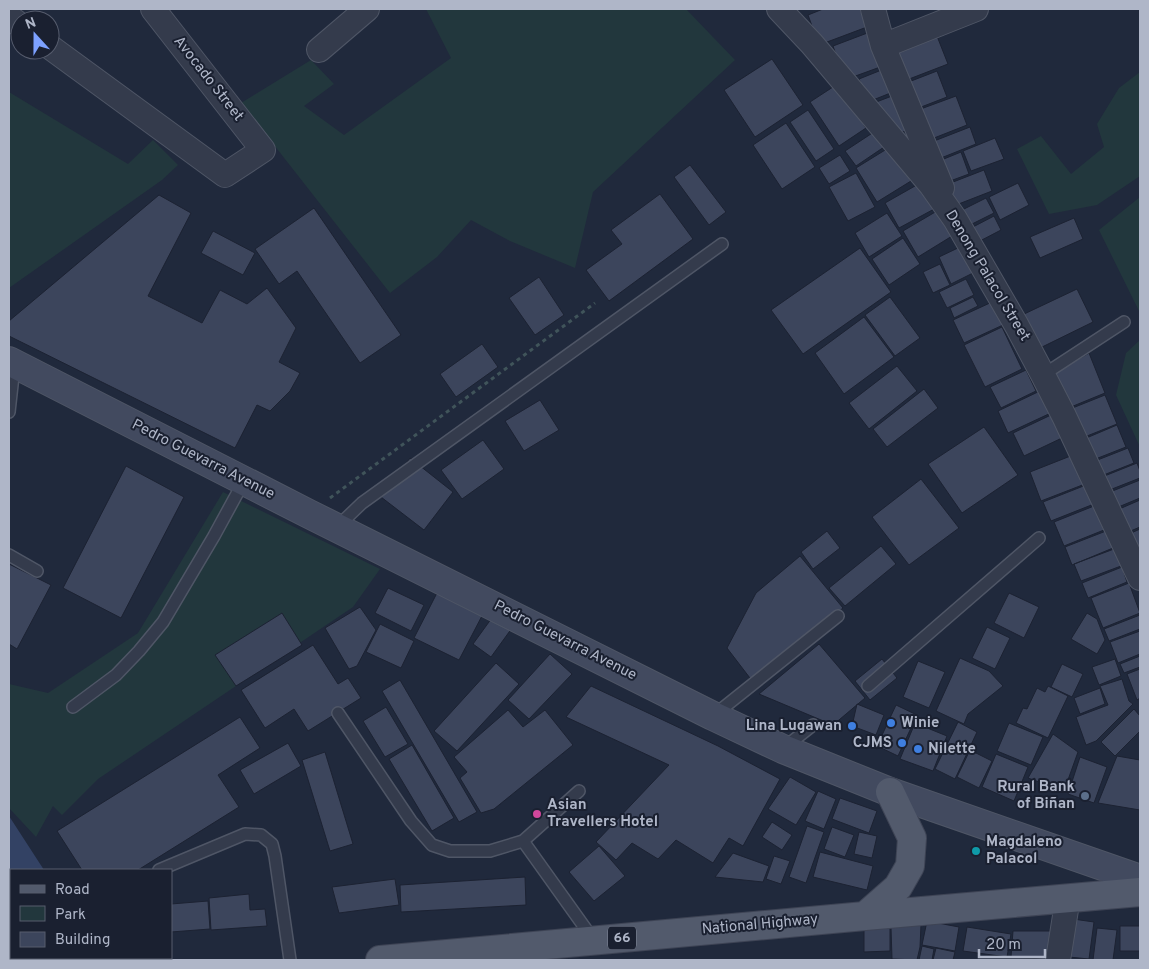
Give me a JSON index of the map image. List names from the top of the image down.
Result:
{
  "streets": {
    "main road": ["Pedro Guevarra Avenue", "National Highway", "66"],
    "street": ["Avocado Street", "Denong Palacol Street"]
  },
  "places": [
    "Winie",
    "Lina Lugawan",
    "CJMS",
    "Nilette",
    "Rural Bank of Biñan",
    "Asian Travellers Hotel",
    "Magdaleno Palacol"
  ],
  "legend": ["Road", "Park", "Building"],
  "scale_bar": "20 m",
  "north": "top"
}
